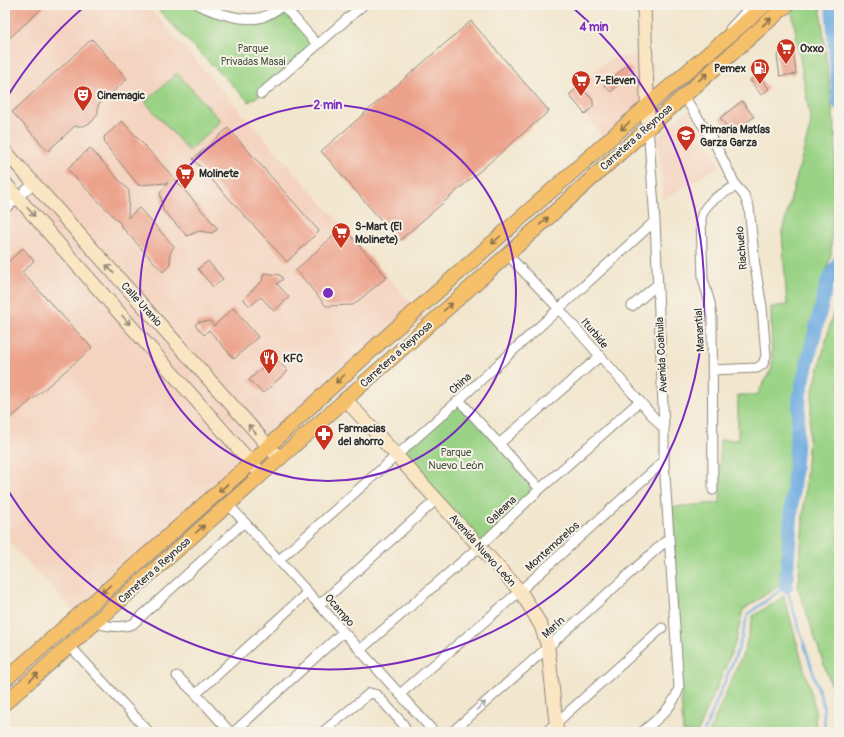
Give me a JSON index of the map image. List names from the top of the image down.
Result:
{
  "streets": {
    "main road": ["Carretera a Reynosa"],
    "street": [
      "Riachuelo",
      "Calle Uranio",
      "Manantial",
      "Iturbide",
      "Avenida Coahuila",
      "China",
      "Galeana",
      "Montemorelos",
      "Avenida Nuevo León",
      "Ocampo",
      "Marín"
    ]
  },
  "crossings": [
    ["Carretera a Reynosa", "Riachuelo"],
    ["Carretera a Reynosa", "Calle Uranio"],
    ["Carretera a Reynosa", "Iturbide"],
    ["Carretera a Reynosa", "Avenida Coahuila"],
    ["Carretera a Reynosa", "Avenida Nuevo León"],
    ["Carretera a Reynosa", "Ocampo"],
    ["Riachuelo", "Manantial"],
    ["Iturbide", "Avenida Coahuila"],
    ["Iturbide", "China"],
    ["Iturbide", "Galeana"],
    ["Avenida Coahuila", "China"],
    ["Avenida Coahuila", "Montemorelos"],
    ["Avenida Coahuila", "Marín"],
    ["China", "Avenida Nuevo León"],
    ["China", "Ocampo"],
    ["Galeana", "Avenida Nuevo León"],
    ["Galeana", "Ocampo"],
    ["Montemorelos", "Avenida Nuevo León"],
    ["Montemorelos", "Ocampo"],
    ["Avenida Nuevo León", "Marín"]
  ],
  "parks": ["Parque Privadas Masai", "Parque Nuevo León"],
  "places": {
    "supermarket": [
      "Oxxo",
      "7-Eleven",
      "Molinete",
      "S-Mart (El Molinete)"
    ],
    "fuel station": ["Pemex"],
    "theatre": ["Cinemagic"],
    "school or university": ["Primaria Matías Garza Garza"],
    "restaurant": ["KFC"],
    "pharmacy": ["Farmacias del ahorro"]
  },
  "rings": ["4 min", "2 min"]
}
